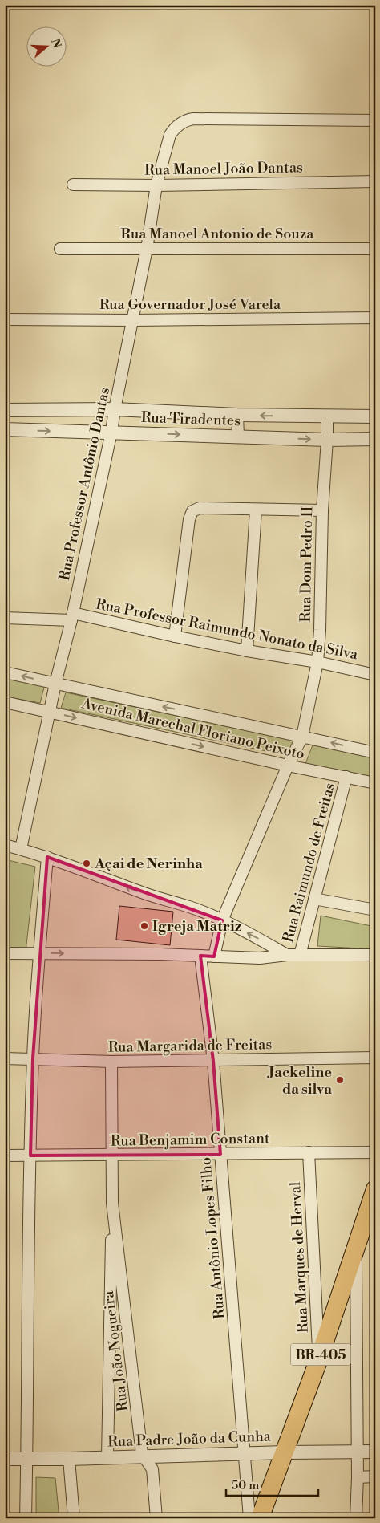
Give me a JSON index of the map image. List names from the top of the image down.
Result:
{
  "streets": {
    "highway": ["BR-405"],
    "street": [
      "Rua Manoel João Dantas",
      "Rua Manoel Antonio de Souza",
      "Rua Governador José Varela",
      "Rua Tiradentes",
      "Rua Professor Antônio Dantas",
      "Rua Dom Pedro II",
      "Rua Professor Raimundo Nonato da Silva",
      "Avenida Marechal Floriano Peixoto",
      "Rua Raimundo de Freitas",
      "Rua Margarida de Freitas",
      "Rua Benjamim Constant",
      "Rua Antônio Lopes Filho",
      "Rua Marques de Herval",
      "Rua João Nogueira",
      "Rua Padre João da Cunha"
    ]
  },
  "crossings": [
    ["Rua Manoel João Dantas", "Rua Professor Antônio Dantas"],
    ["Rua Manoel Antonio de Souza", "Rua Professor Antônio Dantas"],
    ["Rua Governador José Varela", "Rua Professor Antônio Dantas"],
    ["Rua Tiradentes", "Rua Professor Antônio Dantas"],
    ["Rua Tiradentes", "Rua Dom Pedro II"],
    ["Rua Professor Antônio Dantas", "Rua Professor Raimundo Nonato da Silva"],
    ["Rua Professor Antônio Dantas", "Avenida Marechal Floriano Peixoto"],
    ["Rua Dom Pedro II", "Rua Professor Raimundo Nonato da Silva"],
    ["Rua Dom Pedro II", "Avenida Marechal Floriano Peixoto"],
    ["Avenida Marechal Floriano Peixoto", "Rua Raimundo de Freitas"],
    ["Rua Margarida de Freitas", "Rua Antônio Lopes Filho"],
    ["Rua Margarida de Freitas", "Rua João Nogueira"],
    ["Rua Benjamim Constant", "Rua Antônio Lopes Filho"],
    ["Rua Benjamim Constant", "Rua Marques de Herval"],
    ["Rua Benjamim Constant", "Rua João Nogueira"],
    ["Rua Antônio Lopes Filho", "Rua Padre João da Cunha"],
    ["Rua Marques de Herval", "BR-405"],
    ["Rua João Nogueira", "Rua Padre João da Cunha"],
    ["BR-405", "Rua Padre João da Cunha"]
  ],
  "places": ["Açai de Nerinha", "Igreja Matriz", "Jackeline da silva"],
  "scale_bar": "50 m",
  "north": "right"
}
